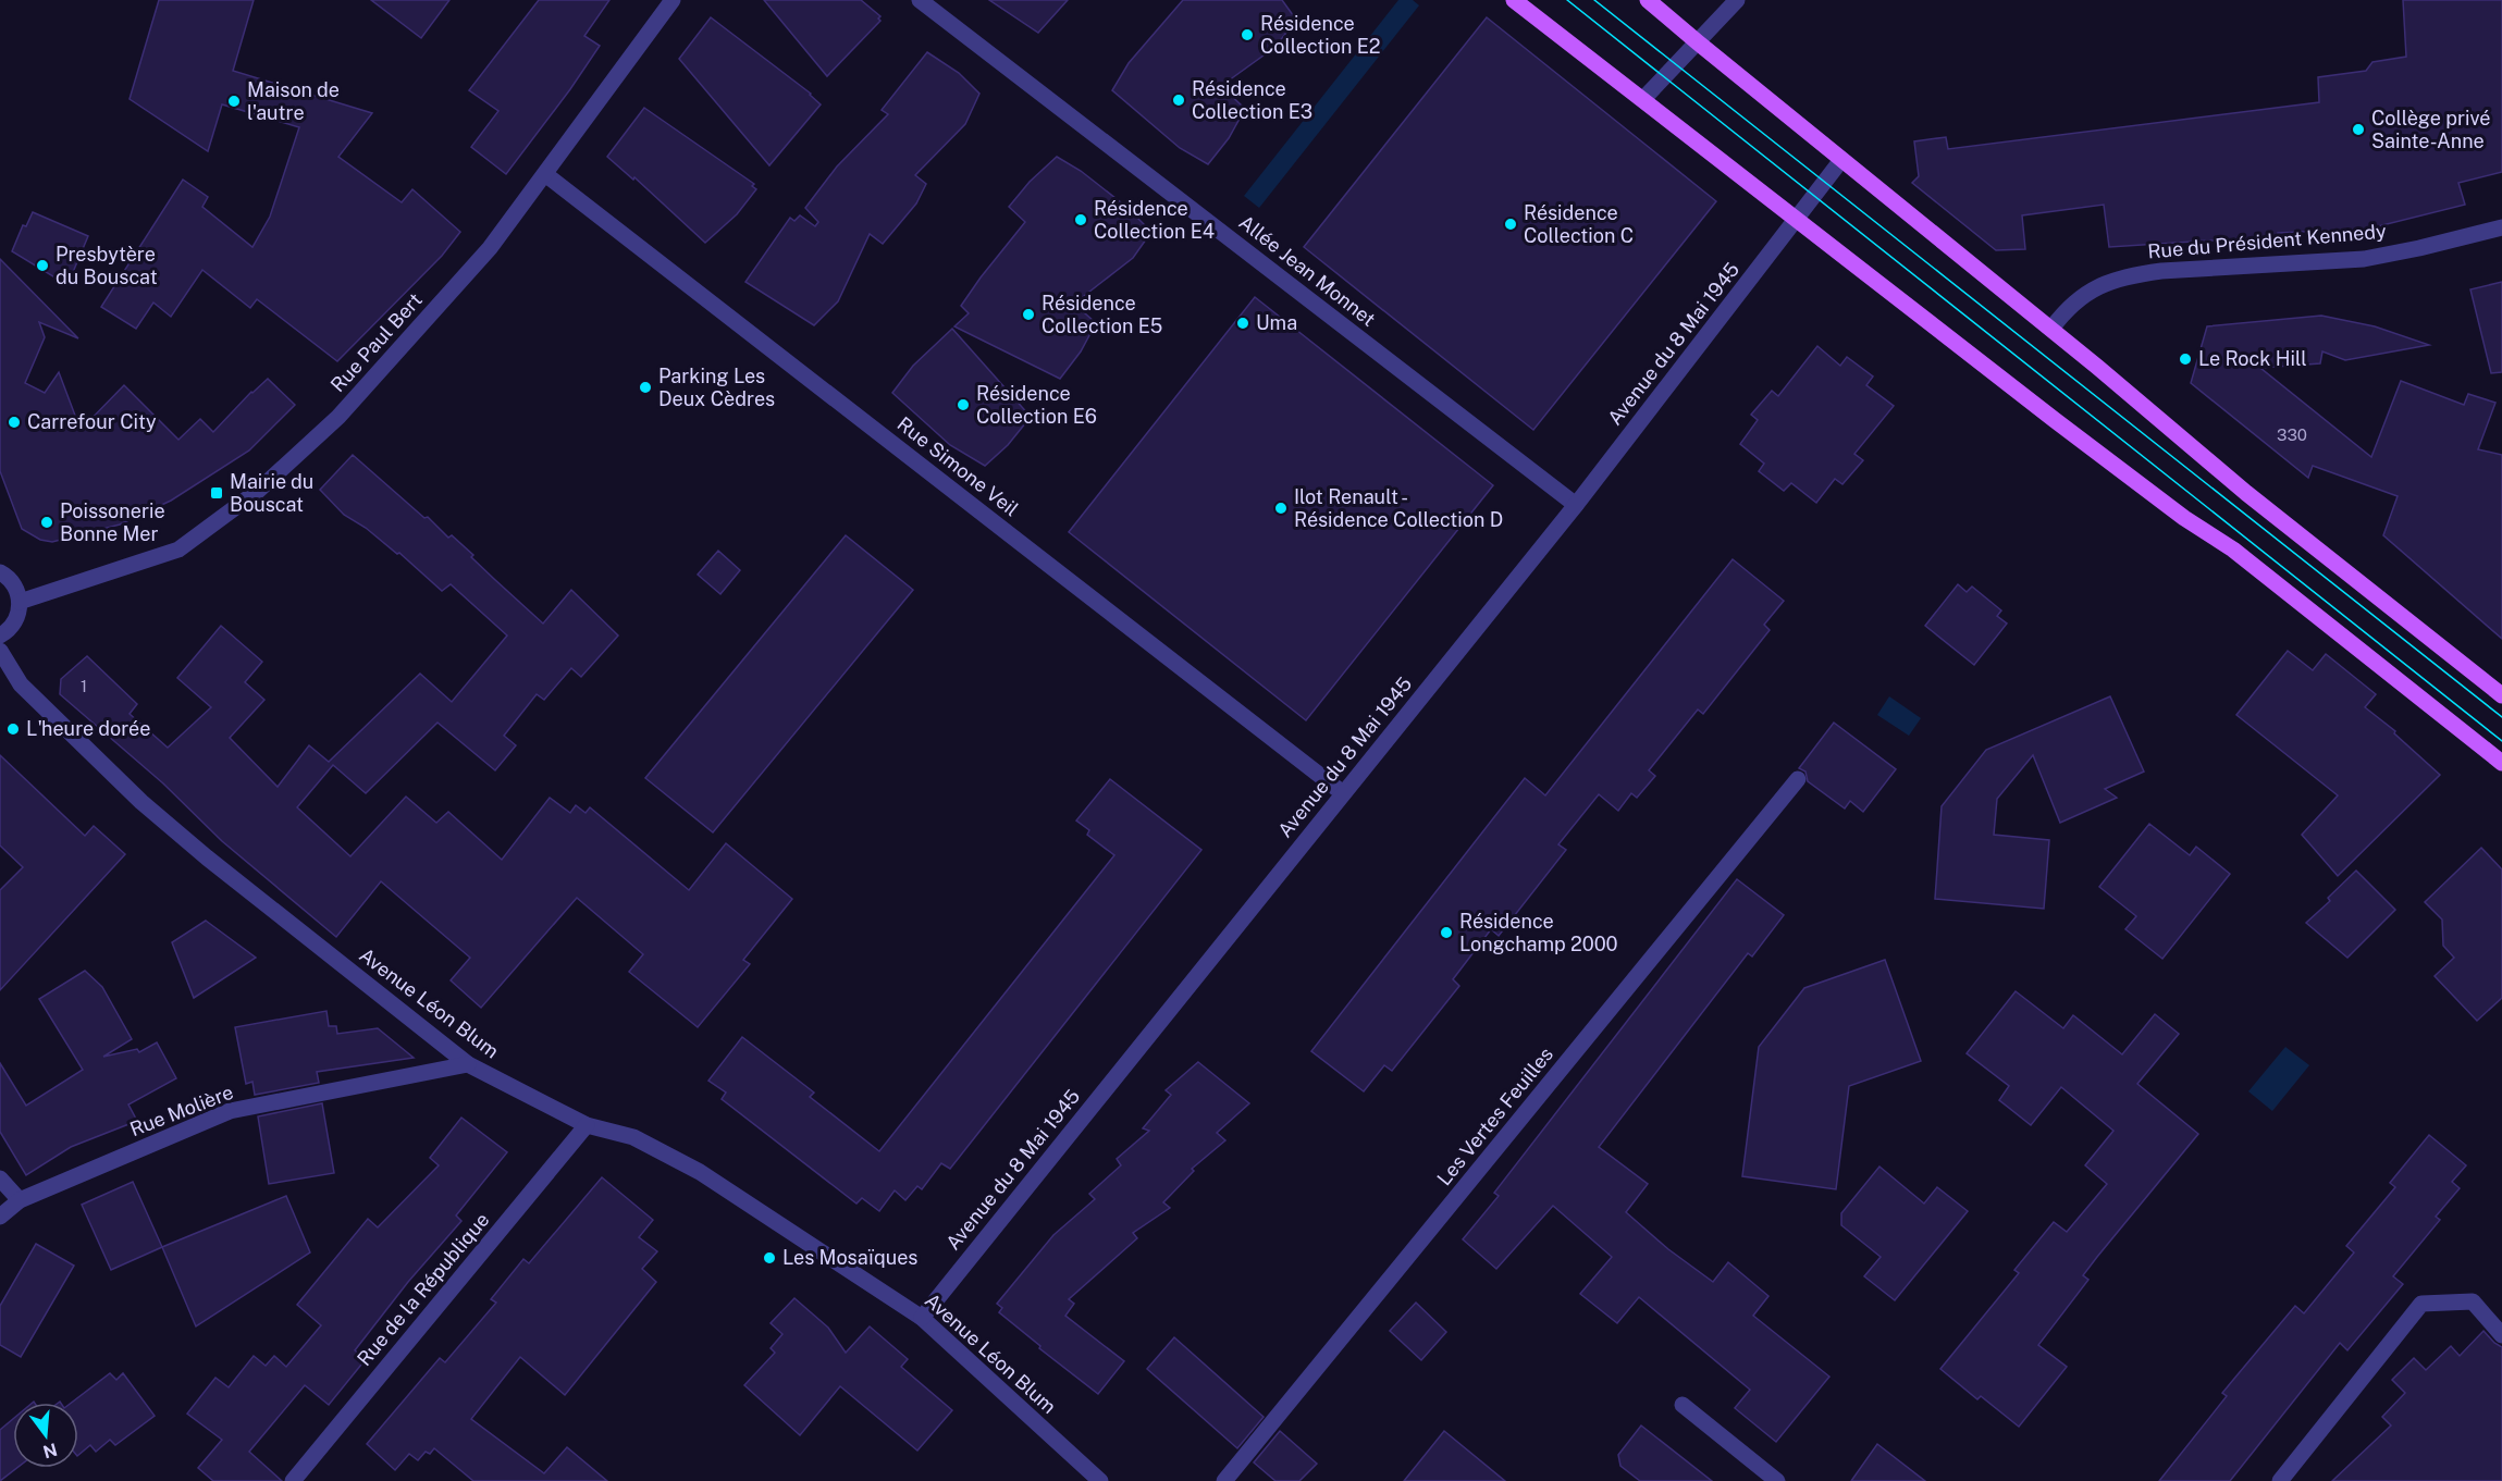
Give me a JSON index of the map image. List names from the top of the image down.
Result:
{
  "streets": {
    "street": [
      "Rue du Président Kennedy",
      "Allée Jean Monnet",
      "Rue Paul Bert",
      "Avenue du 8 Mai 1945",
      "Rue Simone Veil",
      "Avenue Léon Blum",
      "Rue Molière",
      "Les Vertes Feuilles",
      "Rue de la République"
    ]
  },
  "crossings": [
    ["Allée Jean Monnet", "Avenue du 8 Mai 1945"],
    ["Rue Paul Bert", "Rue Simone Veil"],
    ["Avenue du 8 Mai 1945", "Rue Simone Veil"],
    ["Avenue du 8 Mai 1945", "Avenue Léon Blum"],
    ["Avenue Léon Blum", "Rue Molière"],
    ["Avenue Léon Blum", "Rue de la République"]
  ],
  "places": {
    "other": [
      "Résidence Collection E2",
      "Résidence Collection E3",
      "Maison de l'autre",
      "Collège privé Sainte-Anne",
      "Résidence Collection E4",
      "Résidence Collection C",
      "Presbytère du Bouscat",
      "Résidence Collection E5",
      "Uma",
      "Le Rock Hill",
      "Parking Les Deux Cèdres",
      "Résidence Collection E6",
      "Carrefour City",
      "Ilot Renault - Résidence Collection D",
      "Poissonerie Bonne Mer",
      "L'heure dorée",
      "Résidence Longchamp 2000",
      "Les Mosaïques"
    ],
    "transit": ["Mairie du Bouscat"]
  },
  "house_numbers": ["330", "1"],
  "north": "bottom"
}
